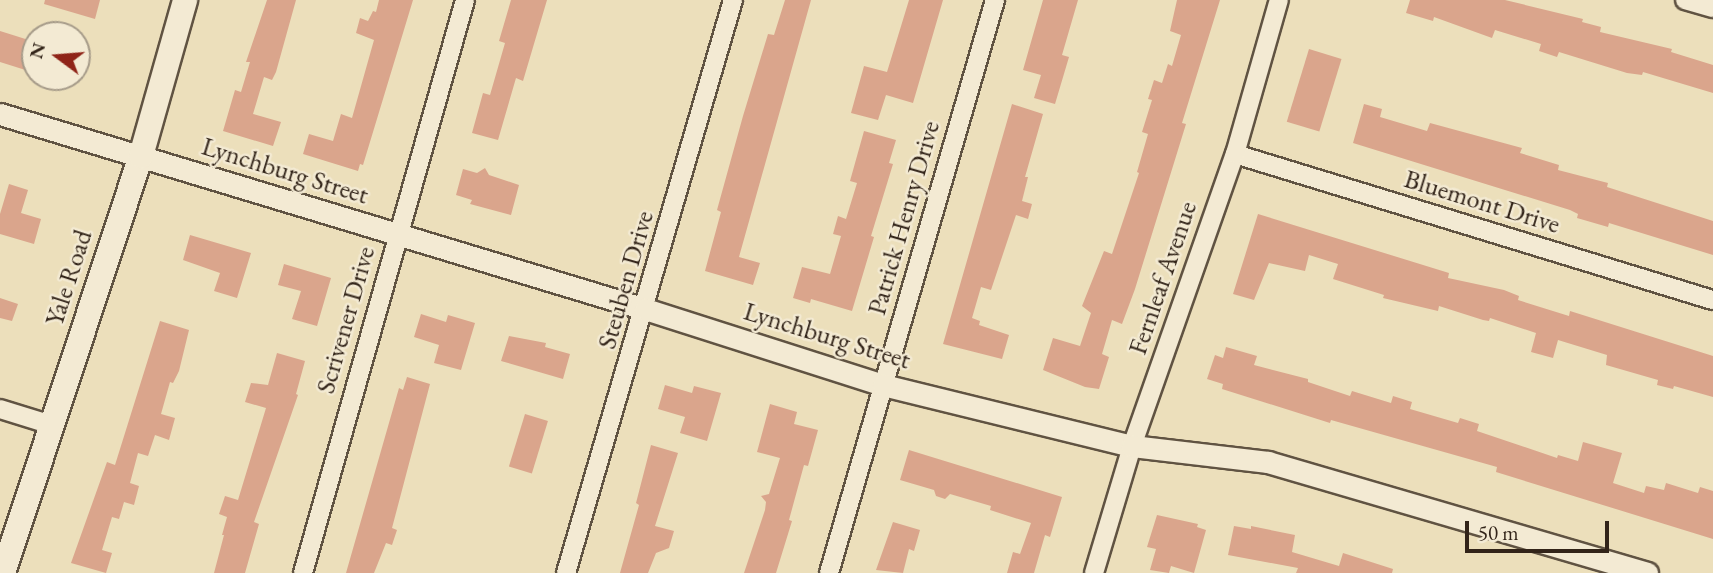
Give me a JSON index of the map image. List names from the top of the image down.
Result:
{
  "streets": {
    "main road": ["Yale Road"],
    "street": [
      "Lynchburg Street",
      "Bluemont Drive",
      "Patrick Henry Drive",
      "Fernleaf Avenue",
      "Steuben Drive",
      "Scrivener Drive"
    ]
  },
  "crossings": [
    ["Lynchburg Street", "Patrick Henry Drive"],
    ["Lynchburg Street", "Yale Road"],
    ["Lynchburg Street", "Fernleaf Avenue"],
    ["Lynchburg Street", "Steuben Drive"],
    ["Lynchburg Street", "Scrivener Drive"],
    ["Bluemont Drive", "Fernleaf Avenue"]
  ],
  "scale_bar": "50 m",
  "north": "left"
}
